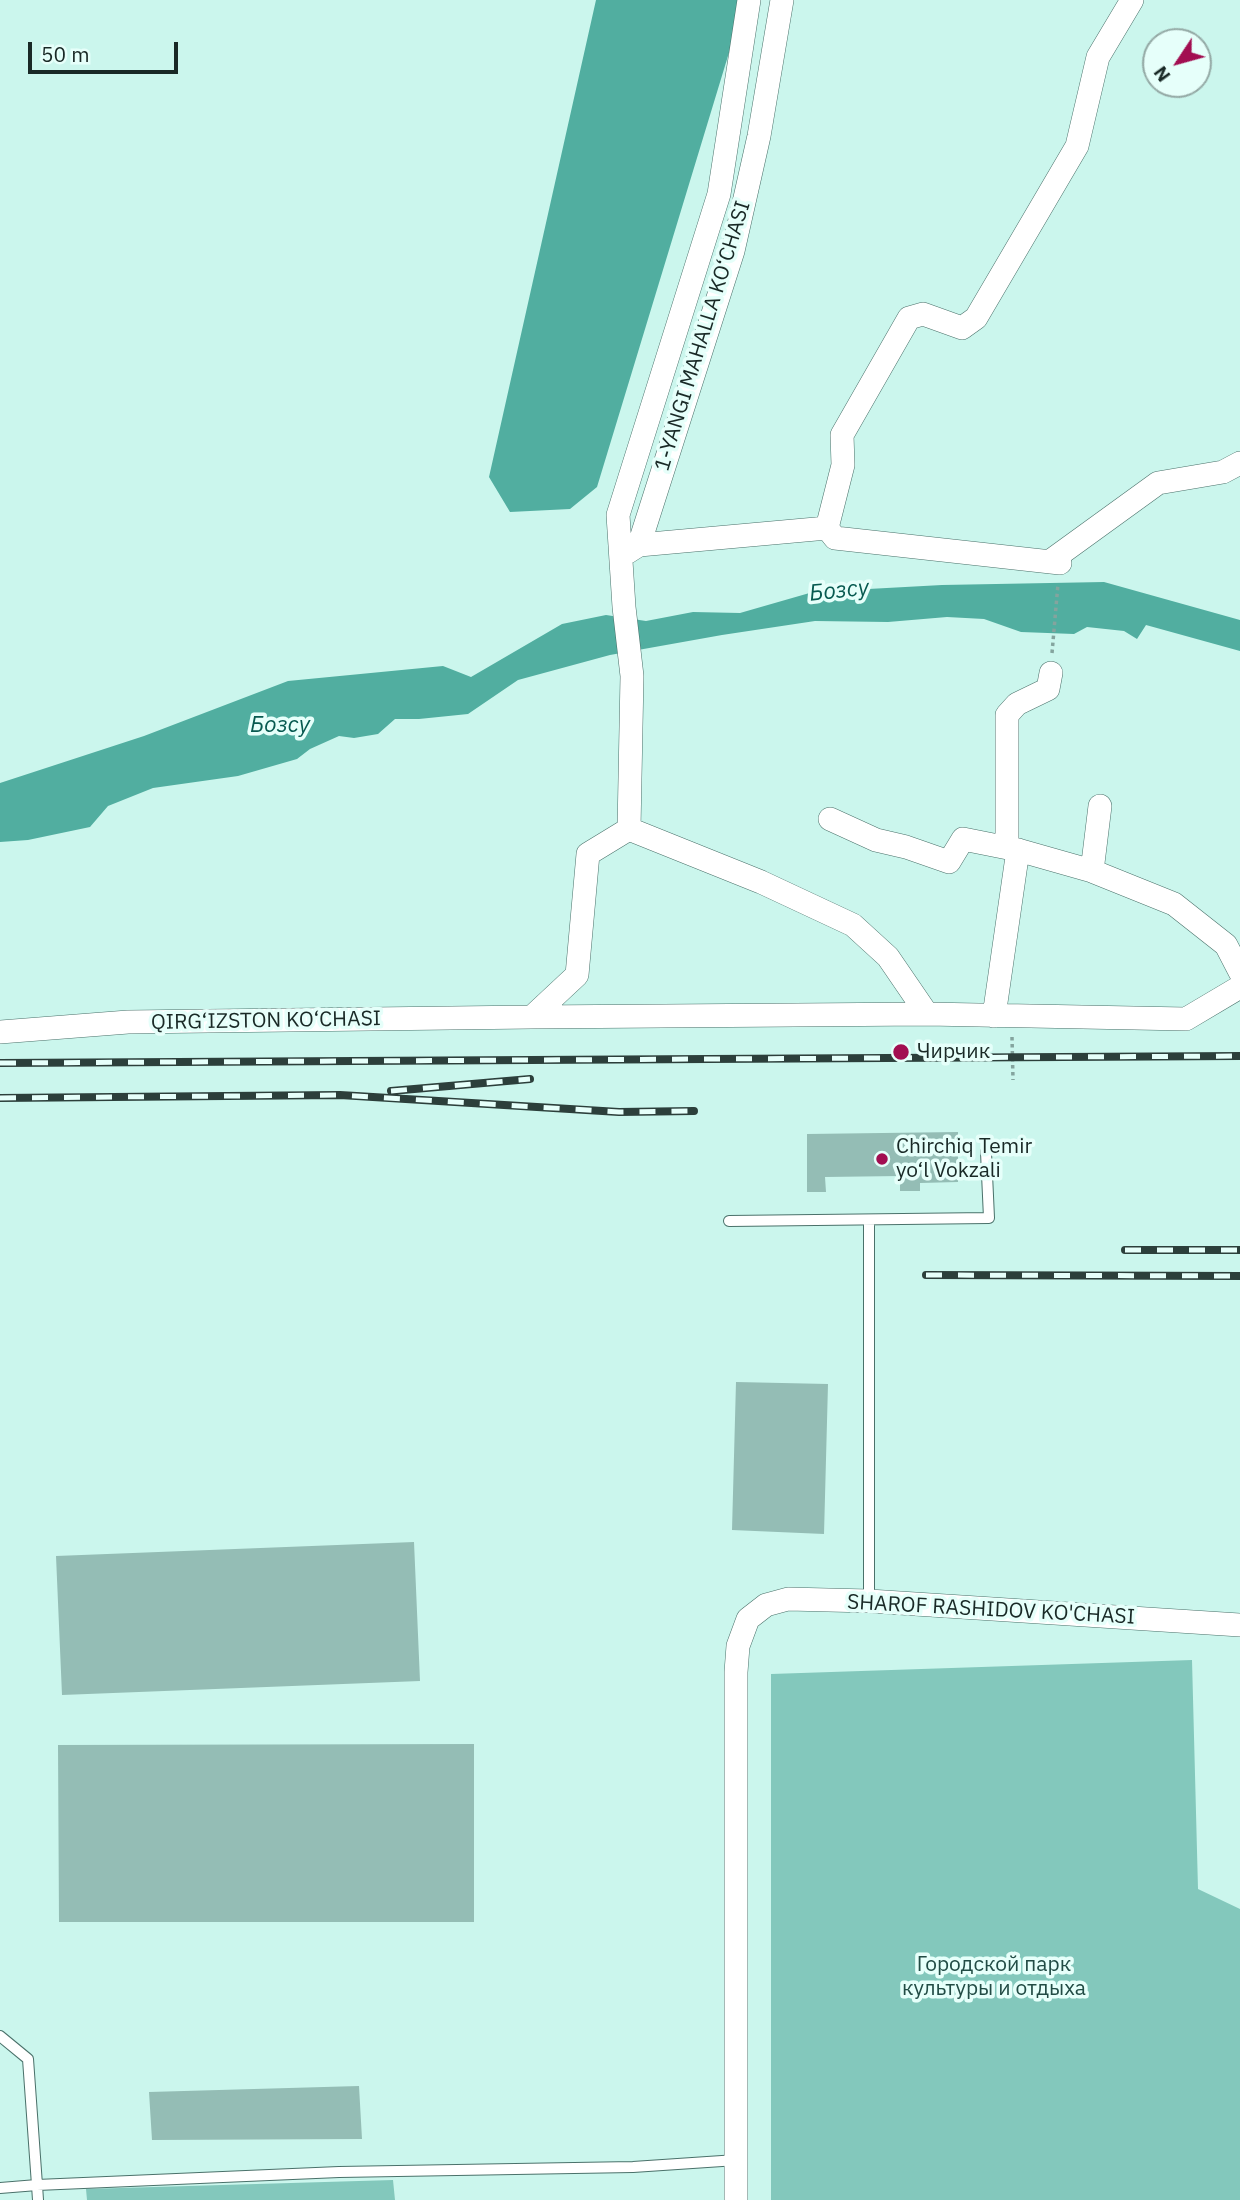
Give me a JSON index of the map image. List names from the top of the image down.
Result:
{
  "streets": {
    "street": ["1-YANGI MAHALLA KO‘CHASI", "QIRG‘IZSTON KO‘CHASI", "SHAROF RASHIDOV KO'CHASI"]
  },
  "water": ["Бозсу"],
  "parks": ["Городской парк культуры и отдыха"],
  "places": ["Чирчик", "Chirchiq Temir yo‘l Vokzali"],
  "scale_bar": "50 m",
  "north": "bottom left"
}
